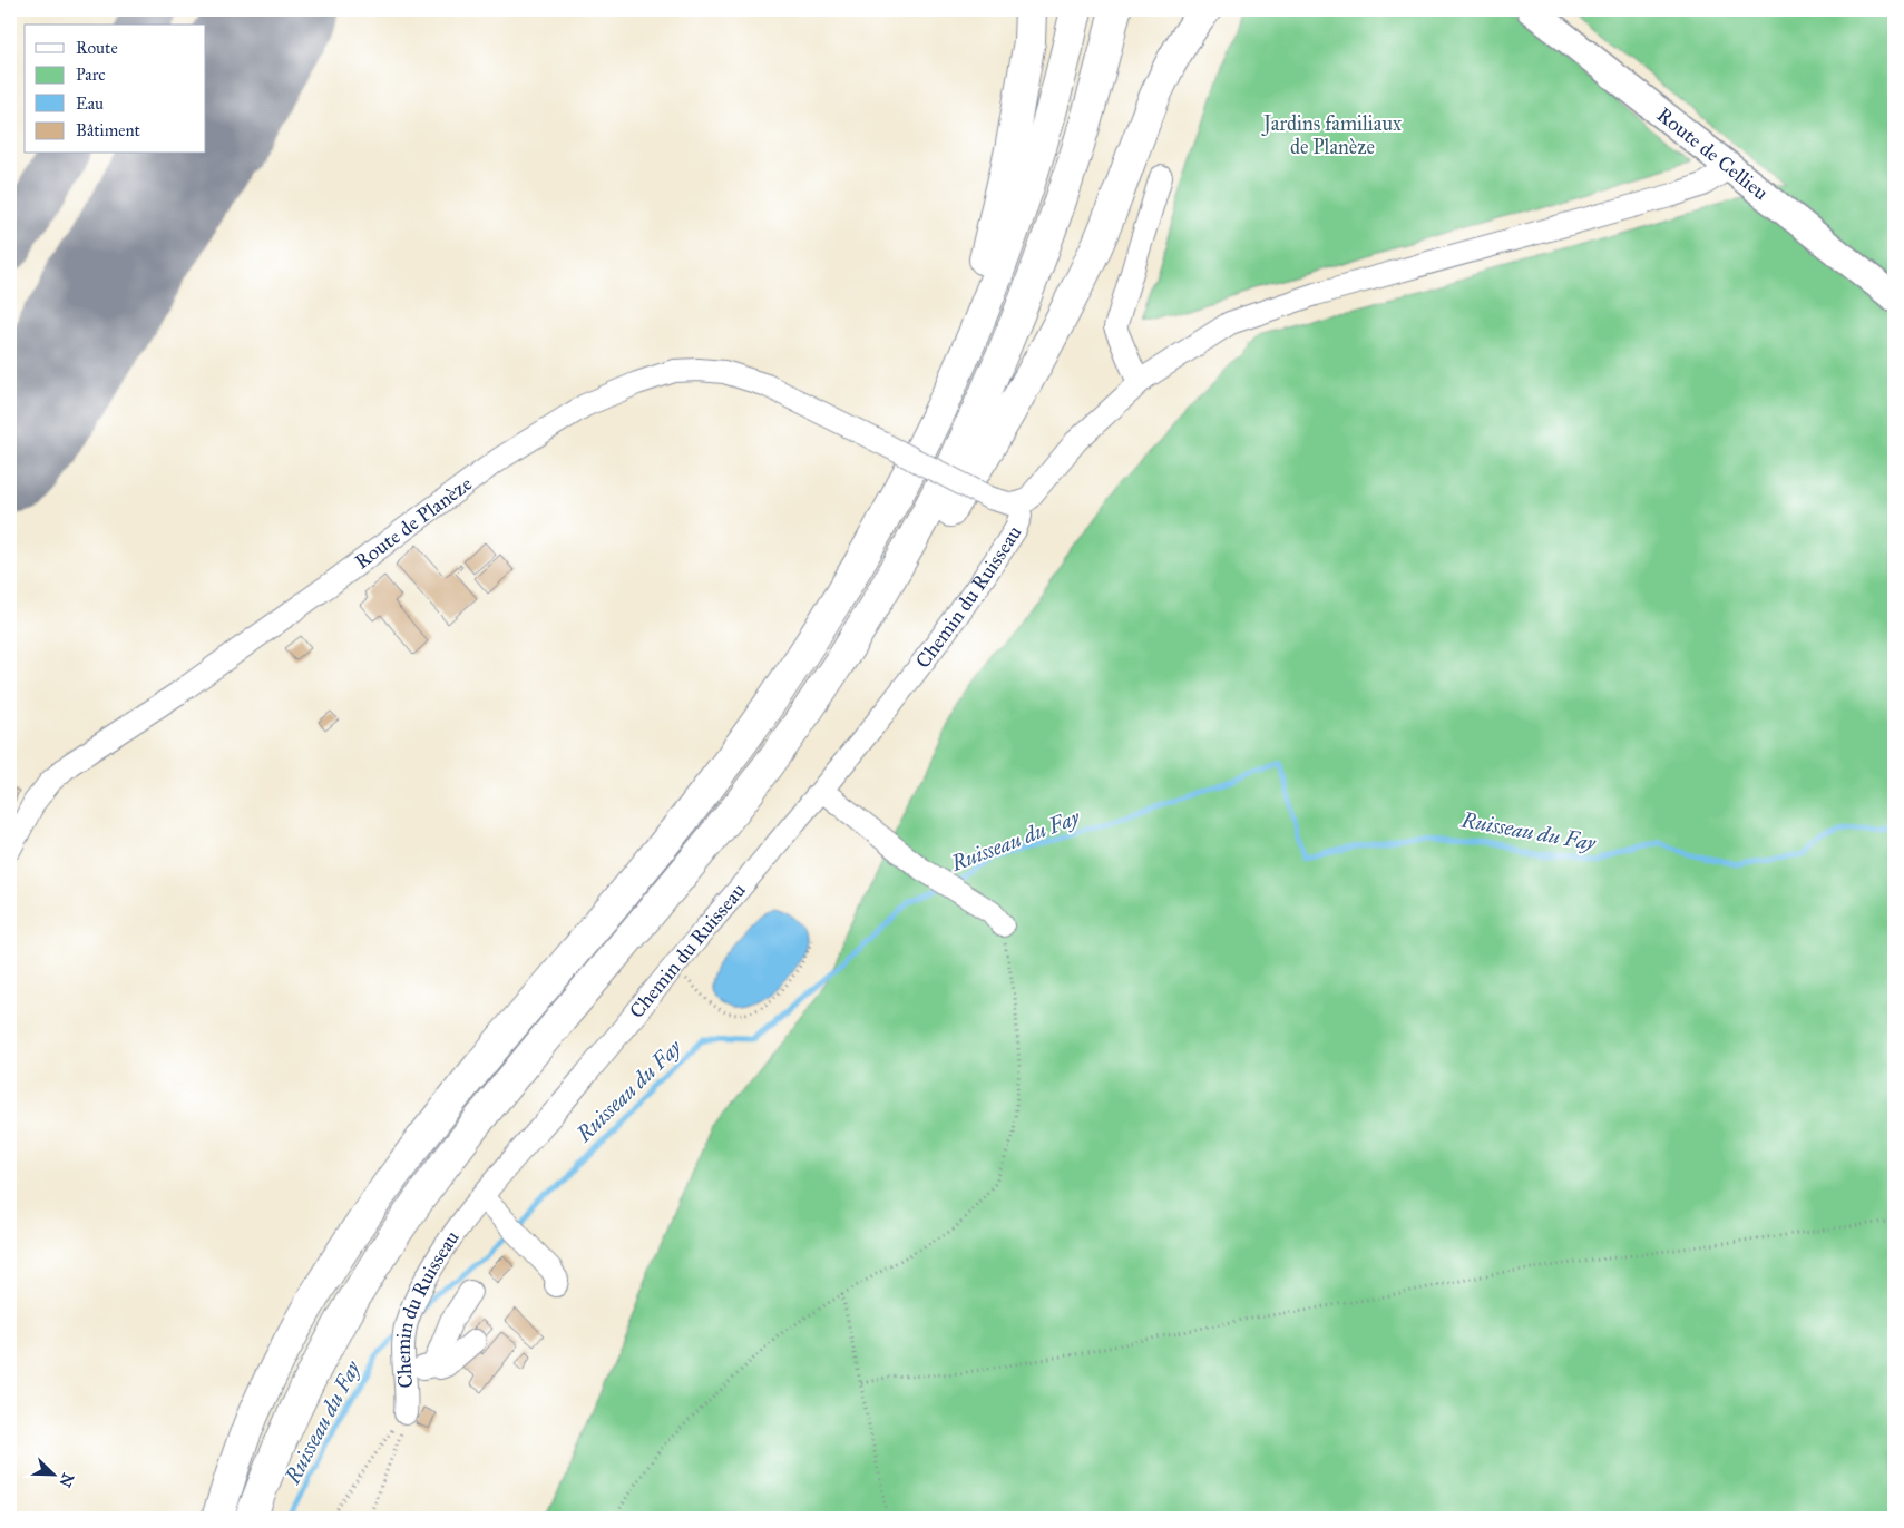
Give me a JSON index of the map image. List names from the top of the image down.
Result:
{
  "streets": {
    "main road": ["Route de Cellieu"],
    "street": ["Route de Planèze", "Chemin du Ruisseau"]
  },
  "crossings": [
    ["Route de Planèze", "Chemin du Ruisseau"]
  ],
  "water": ["Ruisseau du Fay"],
  "parks": ["Jardins familiaux de Planèze"],
  "legend": [
    "Route",
    "Parc",
    "Eau",
    "Bâtiment"
  ],
  "north": "bottom right"
}
